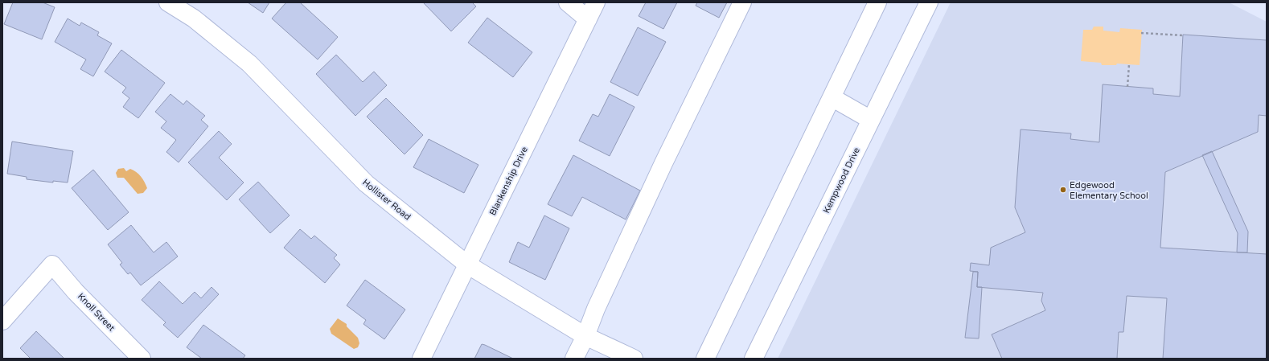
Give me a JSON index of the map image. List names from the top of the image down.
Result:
{
  "streets": {
    "street": [
      "Kempwood Drive",
      "Blankenship Drive",
      "Hollister Road",
      "Knoll Street"
    ]
  },
  "crossings": [
    ["Blankenship Drive", "Hollister Road"]
  ],
  "places": ["Edgewood Elementary School"]
}
